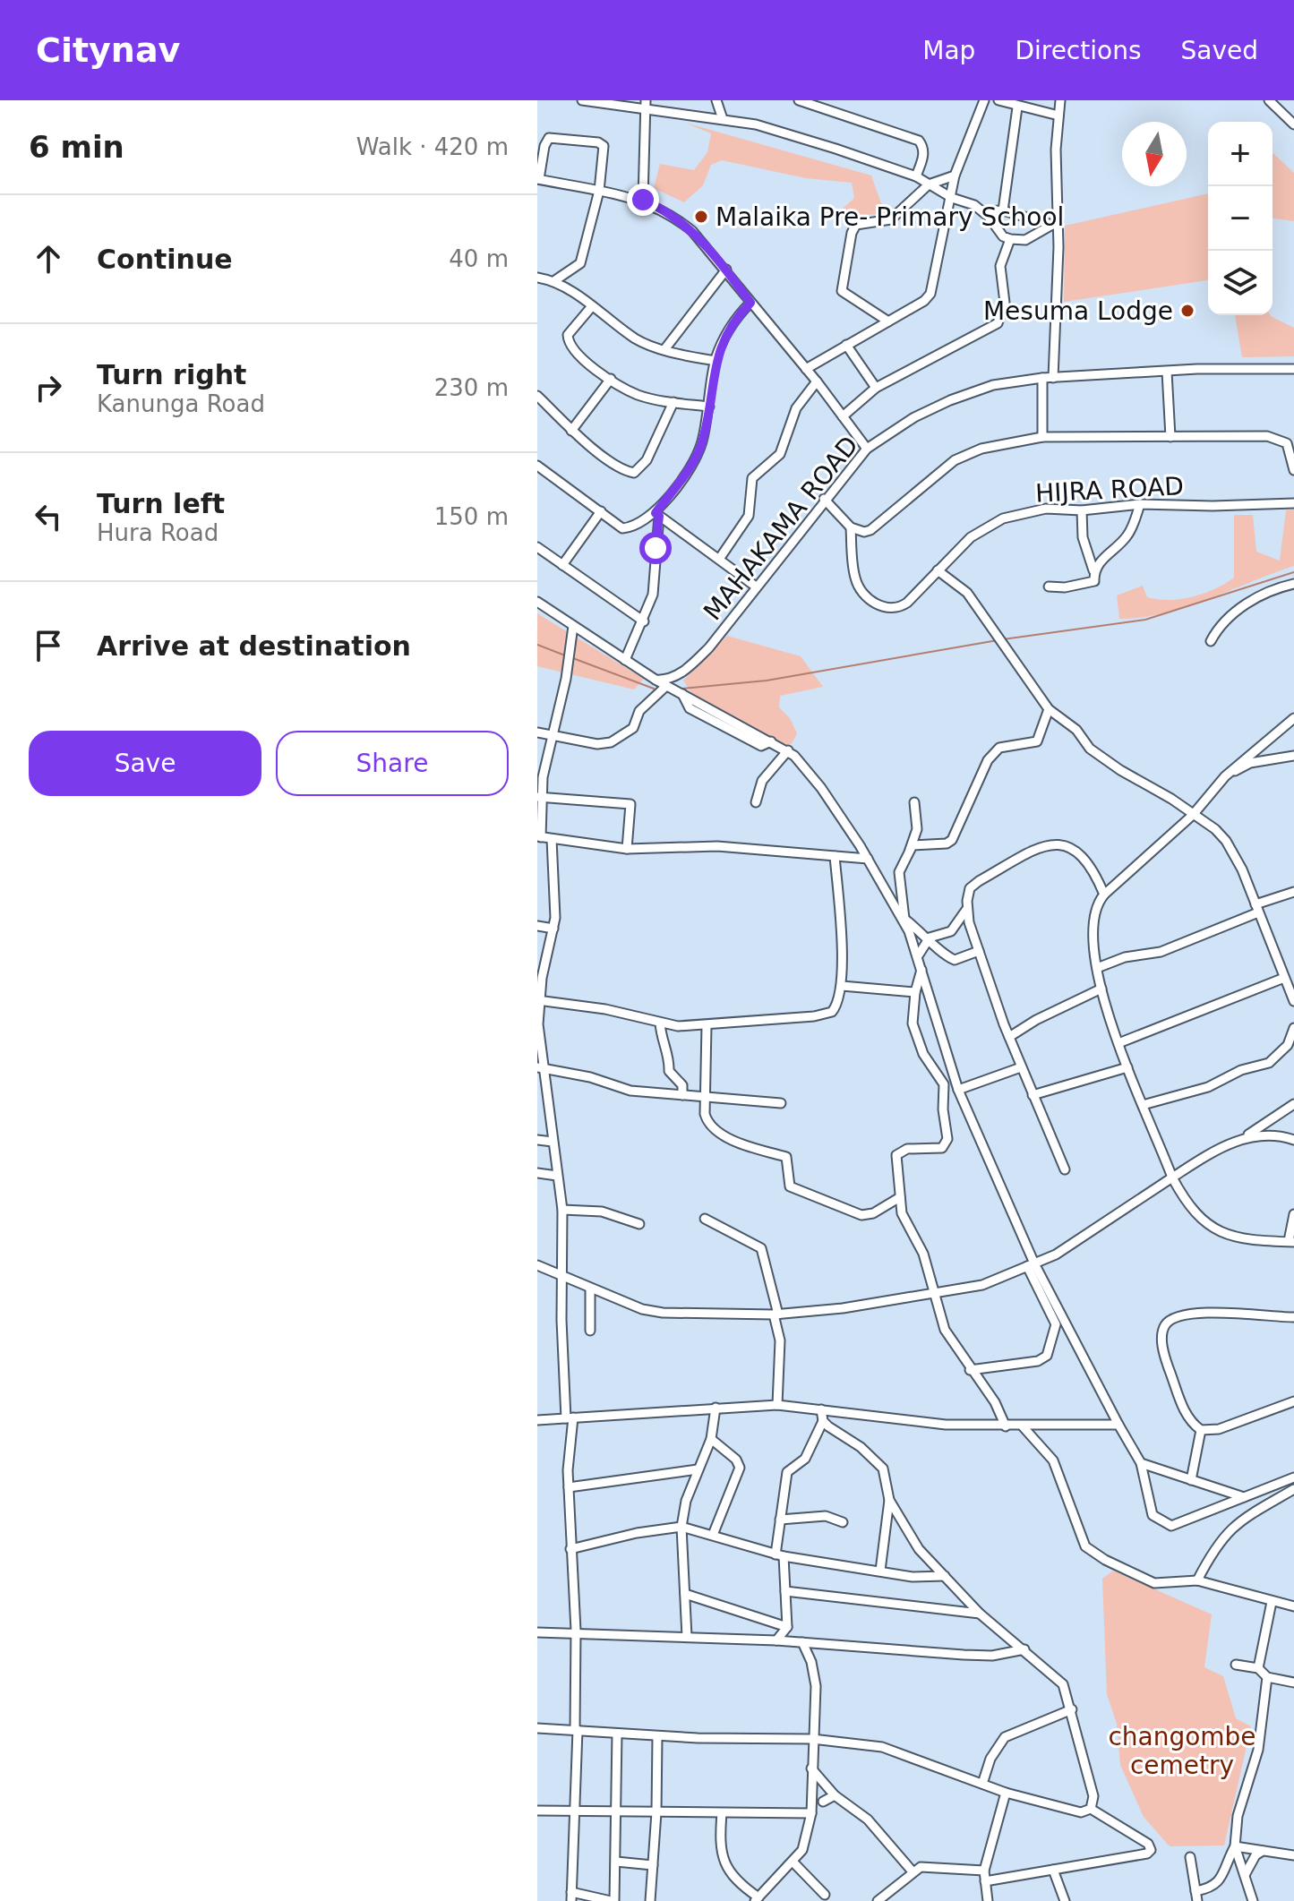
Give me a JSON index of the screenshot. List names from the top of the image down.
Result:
{
  "streets": {
    "street": ["HIJRA ROAD", "MAHAKAMA ROAD"]
  },
  "parks": ["changombe cemetry"],
  "places": ["Malaika Pre- Primary School", "Mesuma Lodge"],
  "north": "bottom",
  "page": {
    "header": "Citynav",
    "nav": ["Map", "Directions", "Saved"],
    "heading": ["6 min", "Walk · 420 m"],
    "map_buttons": ["+", "−"],
    "list": [
      ["Continue", "40 m"],
      ["Turn right", "Kanunga Road", "230 m"],
      ["Turn left", "Hura Road", "150 m"],
      "Arrive at destination"
    ],
    "buttons": ["Save", "Share"]
  }
}
